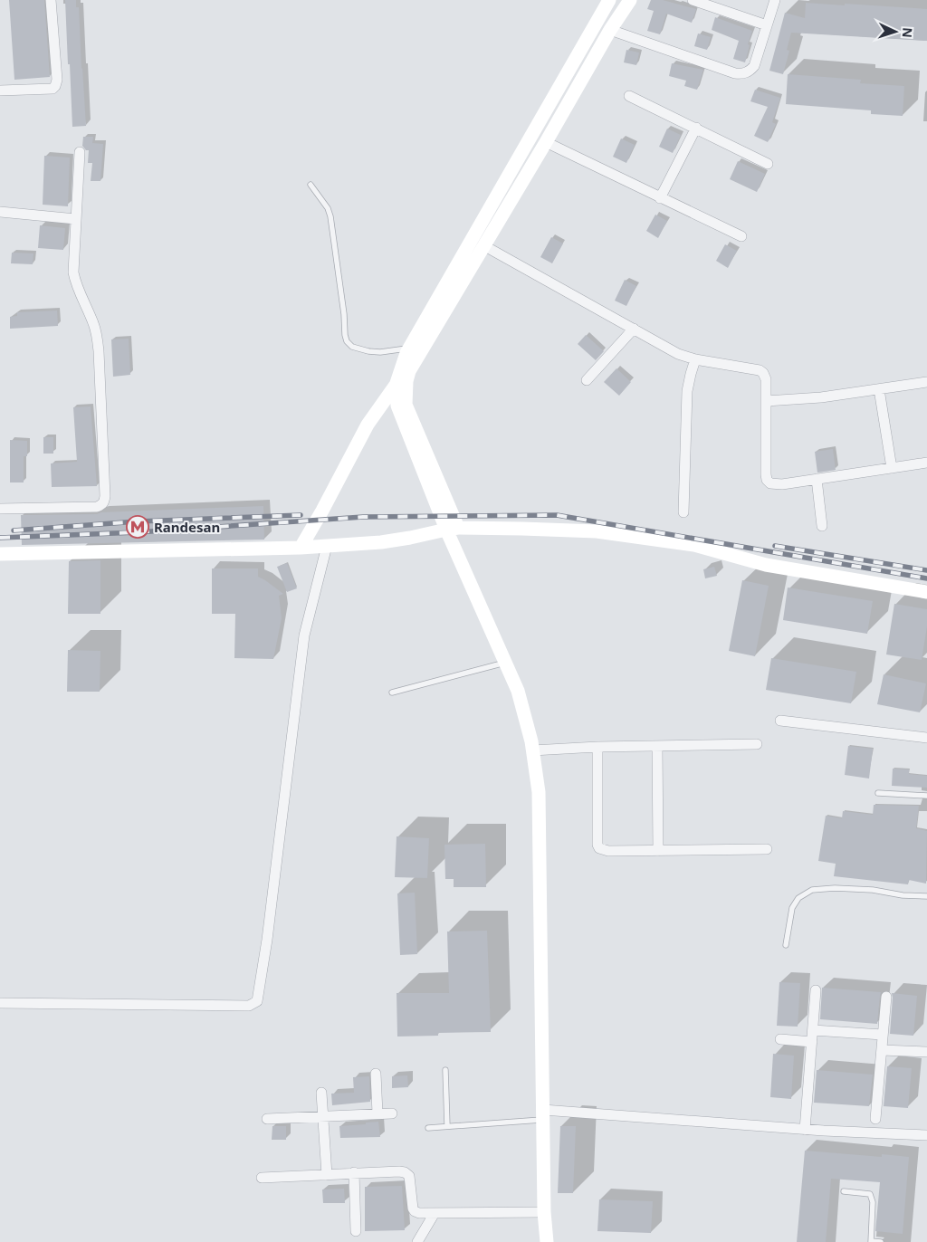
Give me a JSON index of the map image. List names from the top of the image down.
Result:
{
  "places": {
    "metro station": ["Randesan"]
  },
  "north": "right"
}
